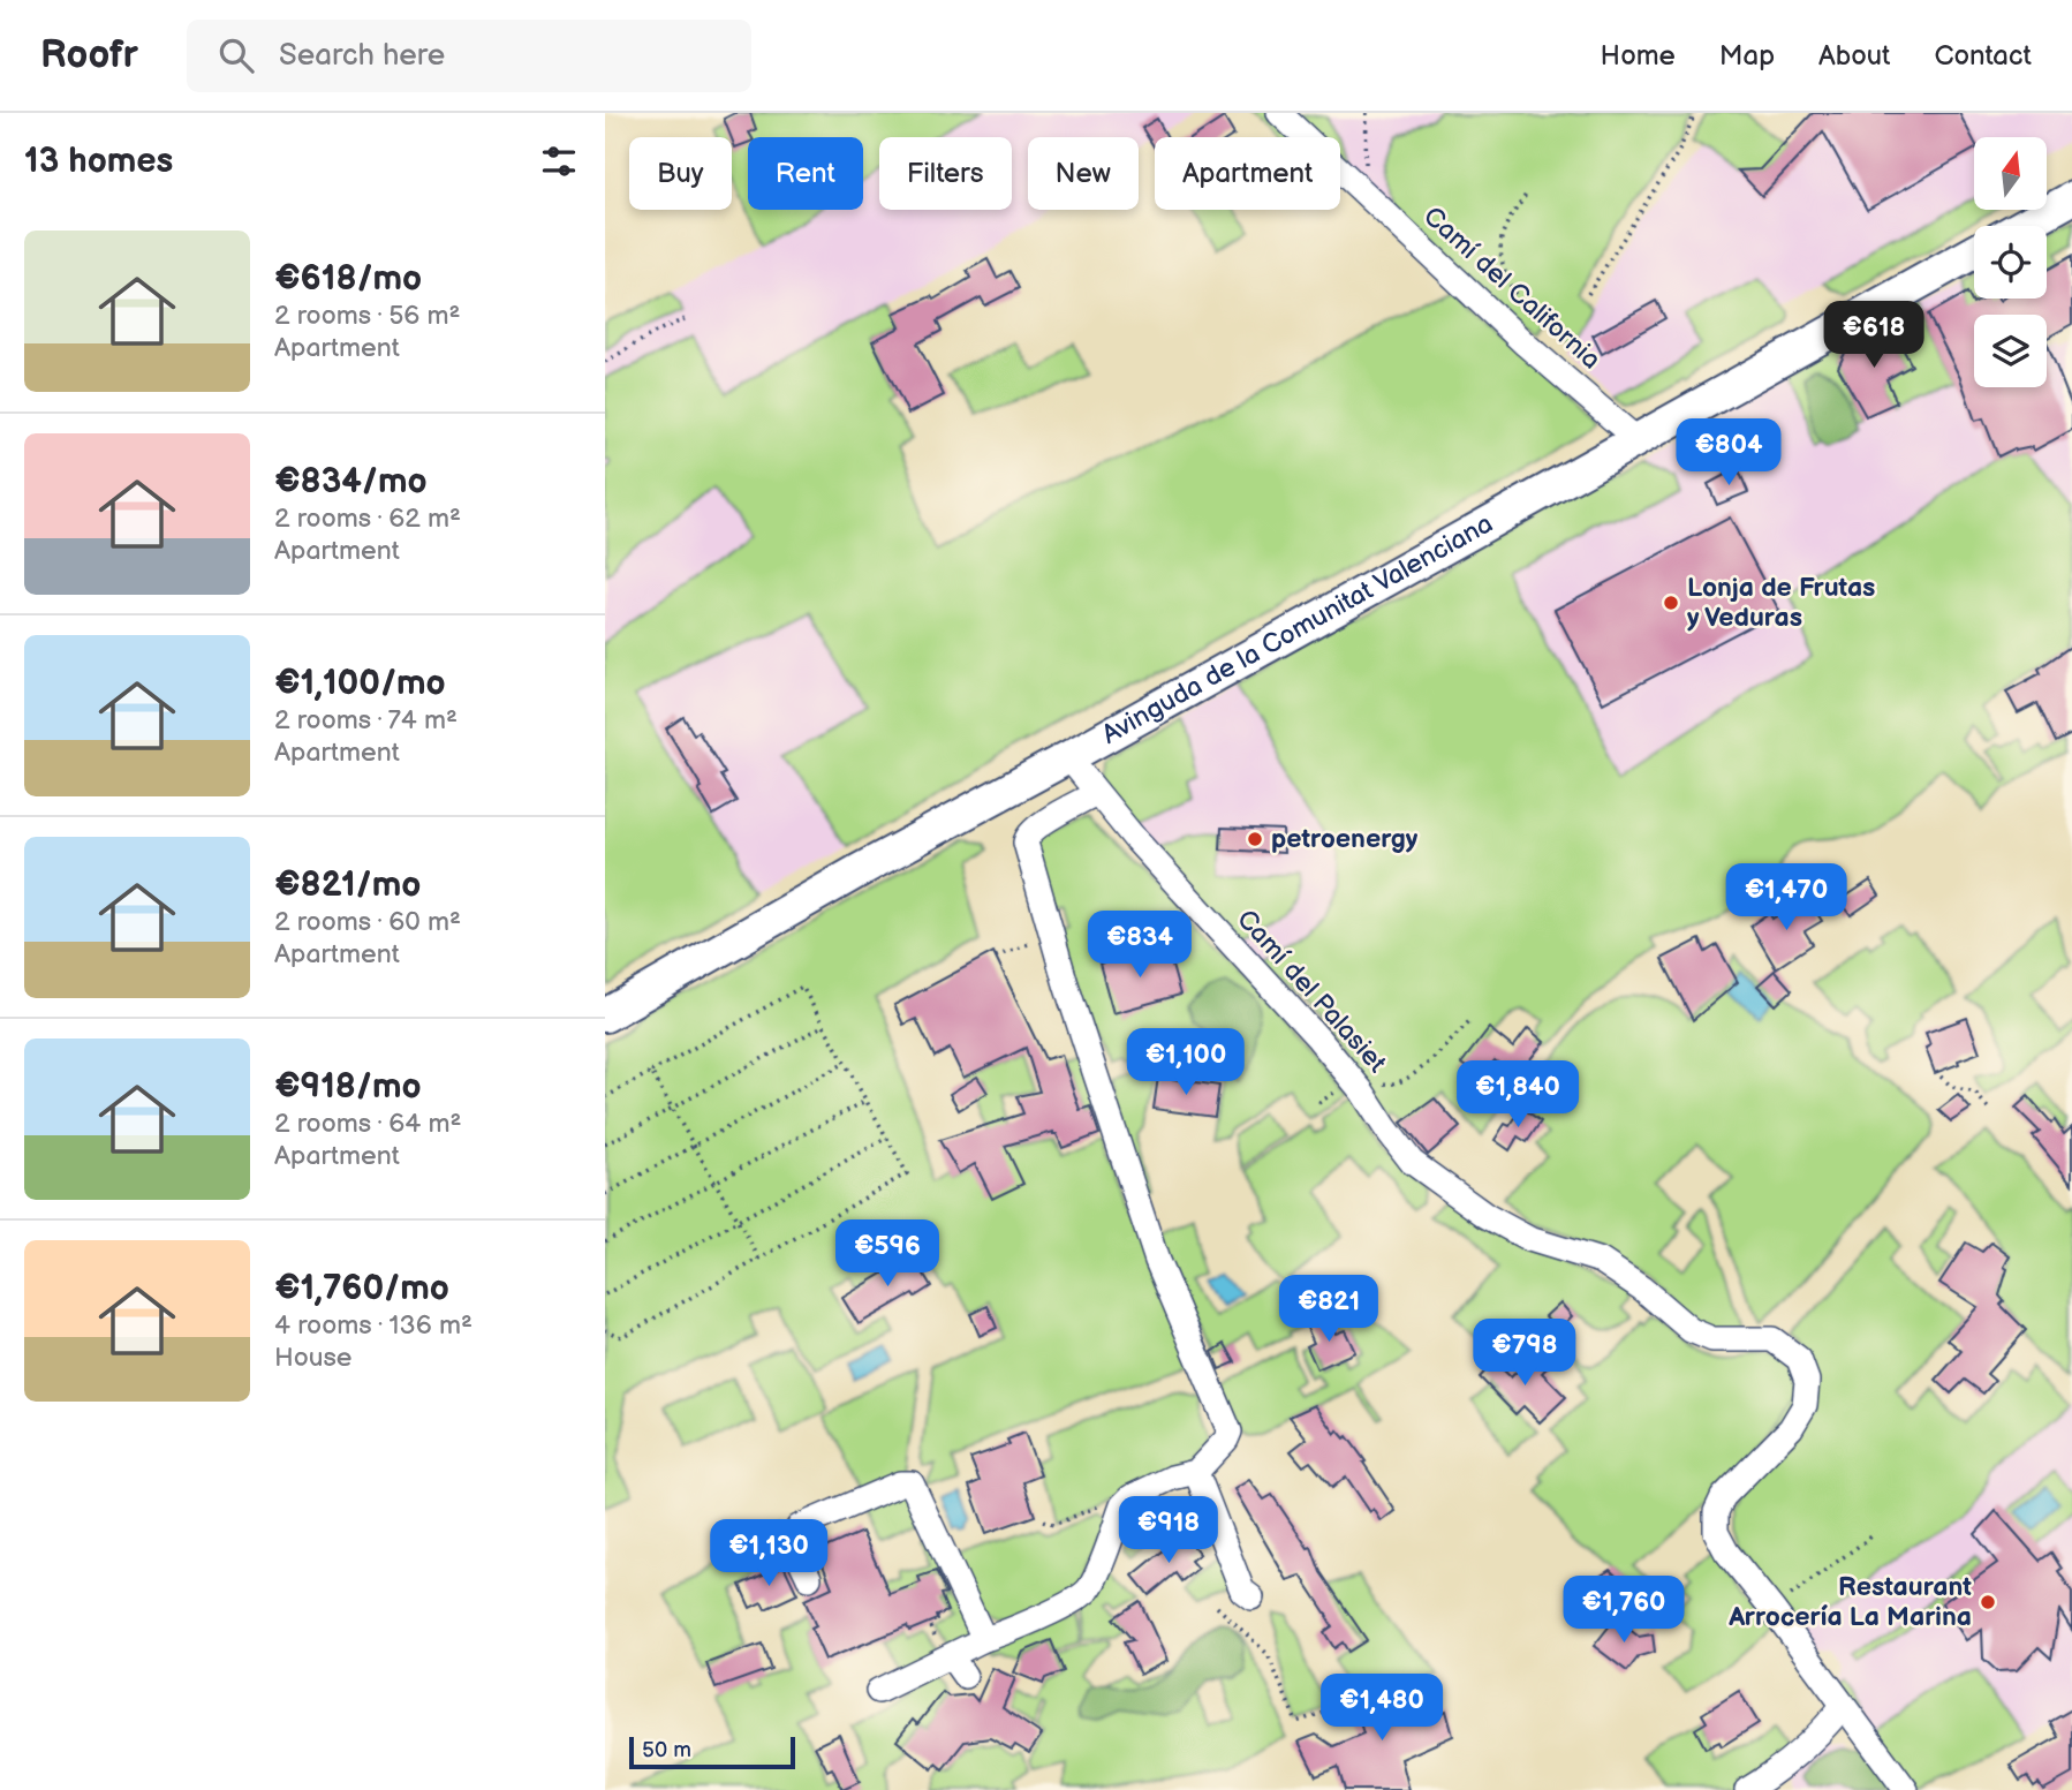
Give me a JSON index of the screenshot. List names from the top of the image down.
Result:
{
  "streets": {
    "main road": ["Avinguda de la Comunitat Valenciana"],
    "lane": ["Camí del California", "Camí del Palasiet"]
  },
  "crossings": [
    ["Camí del California", "Avinguda de la Comunitat Valenciana"],
    ["Avinguda de la Comunitat Valenciana", "Camí del Palasiet"]
  ],
  "places": ["Lonja de Frutas y Veduras", "petroenergy", "Restaurant Arrocería La Marina"],
  "scale_bar": "50 m",
  "north": "top",
  "page": {
    "header": "Roofr",
    "search": "Search here",
    "nav": [
      "Home",
      "Map",
      "About",
      "Contact"
    ],
    "heading": "13 homes",
    "chip": [
      "Buy",
      "Rent",
      "Filters",
      "New",
      "Apartment"
    ],
    "list": [
      {
        "name": "€618/mo",
        "note": "2 rooms · 56 m² · Apartment"
      },
      {
        "name": "€834/mo",
        "note": "2 rooms · 62 m² · Apartment"
      },
      {
        "name": "€1,100/mo",
        "note": "2 rooms · 74 m² · Apartment"
      },
      {
        "name": "€821/mo",
        "note": "2 rooms · 60 m² · Apartment"
      },
      {
        "name": "€918/mo",
        "note": "2 rooms · 64 m² · Apartment"
      },
      {
        "name": "€1,760/mo",
        "note": "4 rooms · 136 m² · House"
      }
    ],
    "price": [
      "€618",
      "€804",
      "€1,470",
      "€834",
      "€1,100",
      "€1,840",
      "€596",
      "€821",
      "€798",
      "€918",
      "€1,130",
      "€1,760",
      "€1,480"
    ],
    "scale": "50 m"
  }
}
